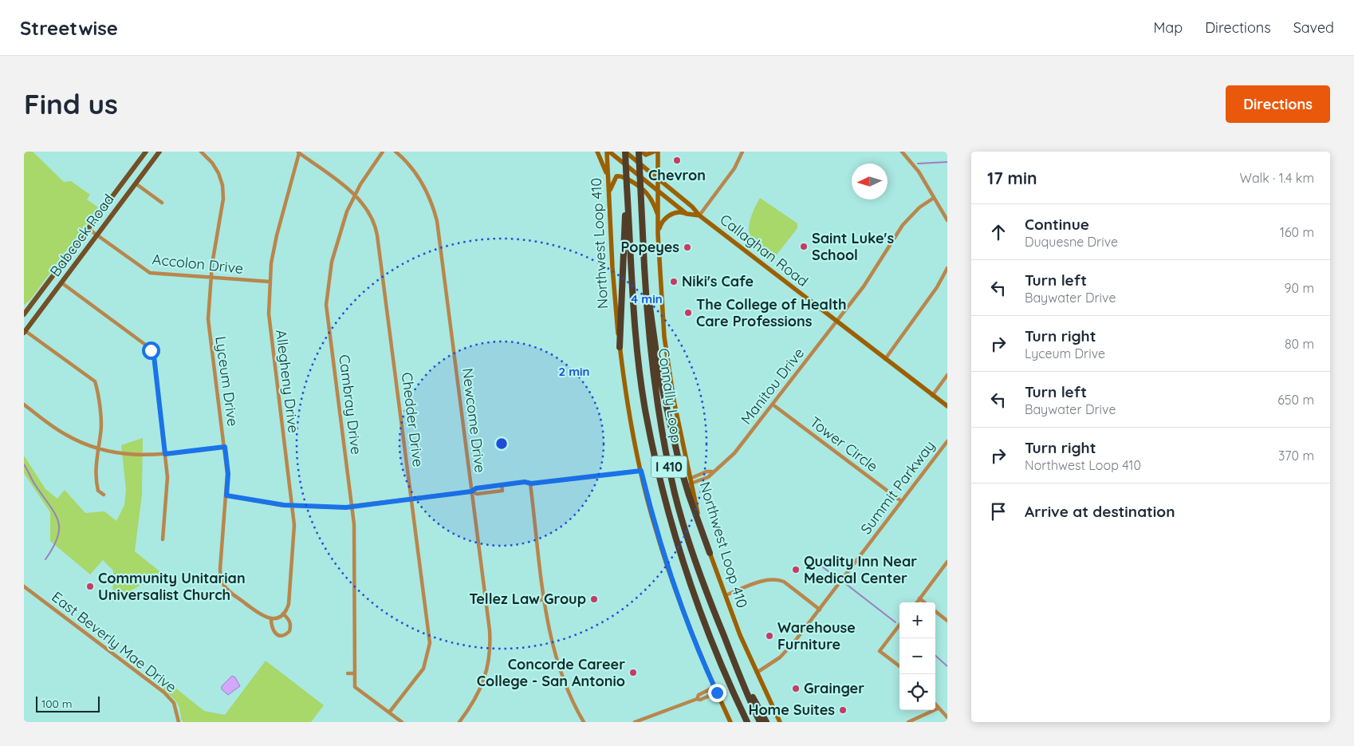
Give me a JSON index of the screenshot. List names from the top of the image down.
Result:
{
  "streets": {
    "highway": ["Connally Loop", "I 410"],
    "main road": ["Babcock Road", "Northwest Loop 410", "Callaghan Road"],
    "street": [
      "Accolon Drive",
      "Lyceum Drive",
      "Allegheny Drive",
      "Manitou Drive",
      "Cambray Drive",
      "Chedder Drive",
      "Newcome Drive",
      "Tower Circle",
      "Summit Parkway",
      "East Beverly Mae Drive"
    ]
  },
  "crossings": [
    ["Babcock Road", "Accolon Drive"],
    ["Northwest Loop 410", "Callaghan Road"],
    ["Northwest Loop 410", "Manitou Drive"],
    ["Northwest Loop 410", "Summit Parkway"],
    ["Callaghan Road", "Manitou Drive"],
    ["Callaghan Road", "Connally Loop"],
    ["Accolon Drive", "Lyceum Drive"],
    ["Accolon Drive", "Allegheny Drive"],
    ["Lyceum Drive", "Allegheny Drive"],
    ["Allegheny Drive", "Chedder Drive"],
    ["Manitou Drive", "Tower Circle"],
    ["Cambray Drive", "Chedder Drive"],
    ["Tower Circle", "Summit Parkway"]
  ],
  "places": [
    "Chevron",
    "Saint Luke's School",
    "Popeyes",
    "Niki's Cafe",
    "The College of Health Care Professions",
    "Quality Inn Near Medical Center",
    "Community Unitarian Universalist Church",
    "Tellez Law Group",
    "Warehouse Furniture",
    "Concorde Career College - San Antonio",
    "Grainger",
    "Home Suites"
  ],
  "scale_bar": "100 m",
  "north": "left",
  "page": {
    "header": "Streetwise",
    "nav": ["Map", "Directions", "Saved"],
    "buttons": "Directions",
    "title": "Find us",
    "heading": ["17 min", "Walk · 1.4 km"],
    "list": [
      ["Continue", "Duquesne Drive", "160 m"],
      ["Turn left", "Baywater Drive", "90 m"],
      ["Turn right", "Lyceum Drive", "80 m"],
      ["Turn left", "Baywater Drive", "650 m"],
      ["Turn right", "Northwest Loop 410", "370 m"],
      "Arrive at destination"
    ],
    "map_buttons": ["+", "−"],
    "scale": "100 m"
  },
  "rings": ["4 min", "2 min"]
}
